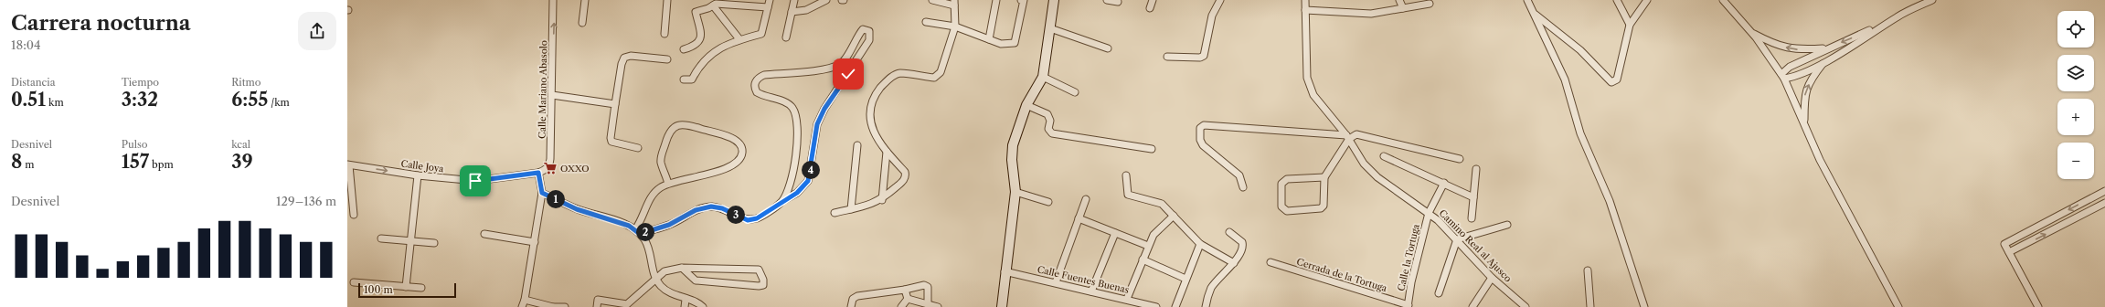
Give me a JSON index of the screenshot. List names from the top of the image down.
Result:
{
  "streets": {
    "street": [
      "Calle Mariano Abasolo",
      "Calle Joya",
      "Camino Real al Ajusco",
      "Calle la Tortuga",
      "Cerrada de la Tortuga",
      "Calle Fuentes Buenas"
    ]
  },
  "crossings": [
    ["Calle Mariano Abasolo", "Calle Joya"],
    ["Camino Real al Ajusco", "Calle la Tortuga"],
    ["Calle la Tortuga", "Cerrada de la Tortuga"]
  ],
  "one_way": ["Calle Mariano Abasolo", "Calle Joya"],
  "places": {
    "supermarket": ["OXXO"]
  },
  "scale_bar": "100 m",
  "page": {
    "heading": ["Carrera nocturna", "18:04"],
    "map_buttons": ["+", "−"],
    "stats": [
      ["Distancia", "0.51 km"],
      ["Tiempo", "3:32"],
      ["Ritmo", "6:55 /km"],
      ["Desnivel", "8 m"],
      ["Pulso", "157 bpm"],
      ["kcal", "39"]
    ],
    "pins": [
      "4",
      "1",
      "3",
      "2"
    ],
    "chart": ["Desnivel", "129–136 m"],
    "scale": "100 m"
  }
}
